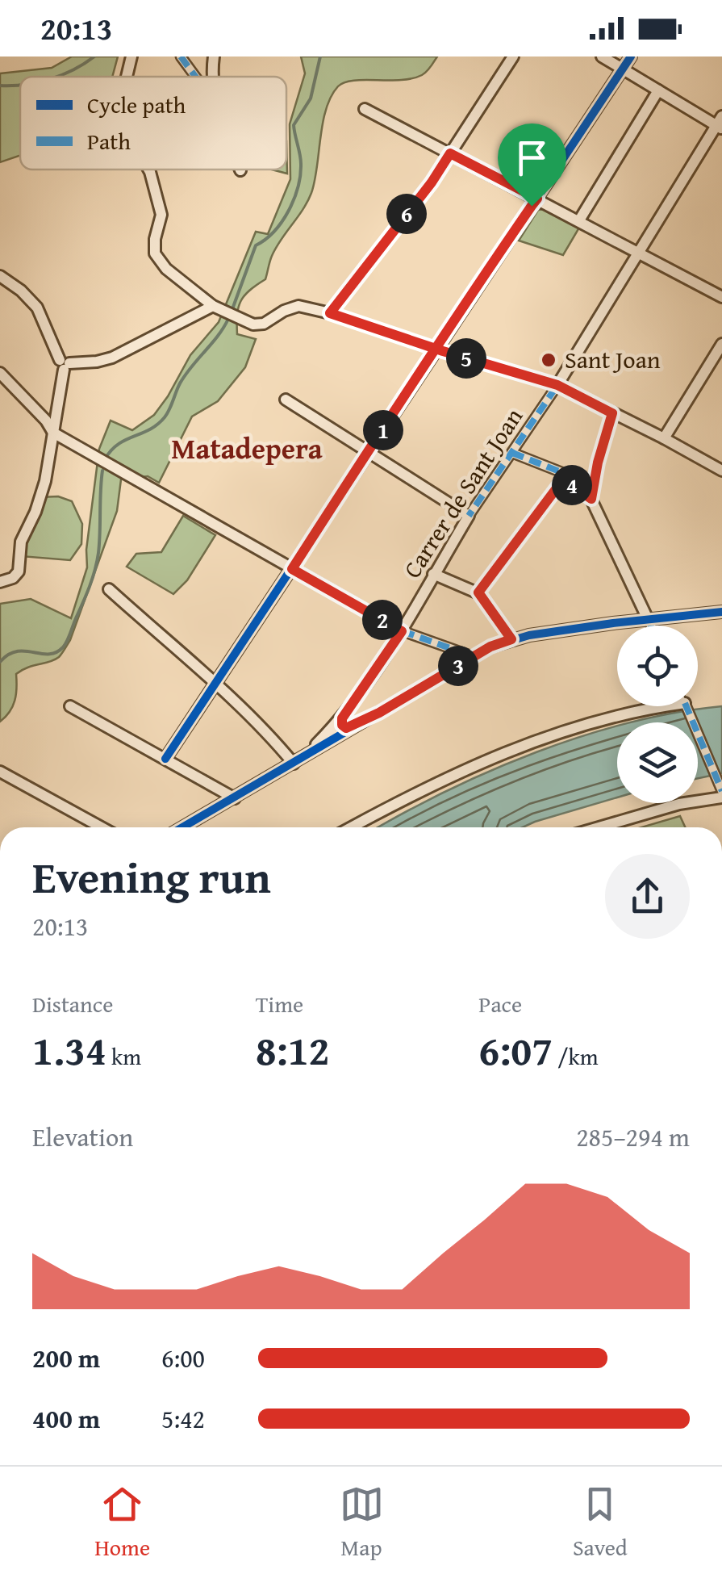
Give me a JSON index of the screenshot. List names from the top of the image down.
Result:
{
  "streets": {
    "street": ["Carrer de Sant Joan"]
  },
  "districts": ["Matadepera"],
  "places": ["Sant Joan"],
  "legend": ["Cycle path", "Path"],
  "page": {
    "status": "20:13",
    "pins": [
      "6",
      "5",
      "1",
      "4",
      "2",
      "3"
    ],
    "heading": ["Evening run", "20:13"],
    "stats": [
      ["Distance", "1.34 km"],
      ["Time", "8:12"],
      ["Pace", "6:07 /km"]
    ],
    "chart": ["Elevation", "285–294 m"],
    "list": [
      {
        "name": "200 m",
        "note": "6:00"
      },
      {
        "name": "400 m",
        "note": "5:42"
      }
    ],
    "tabs": ["Home", "Map", "Saved"]
  }
}
